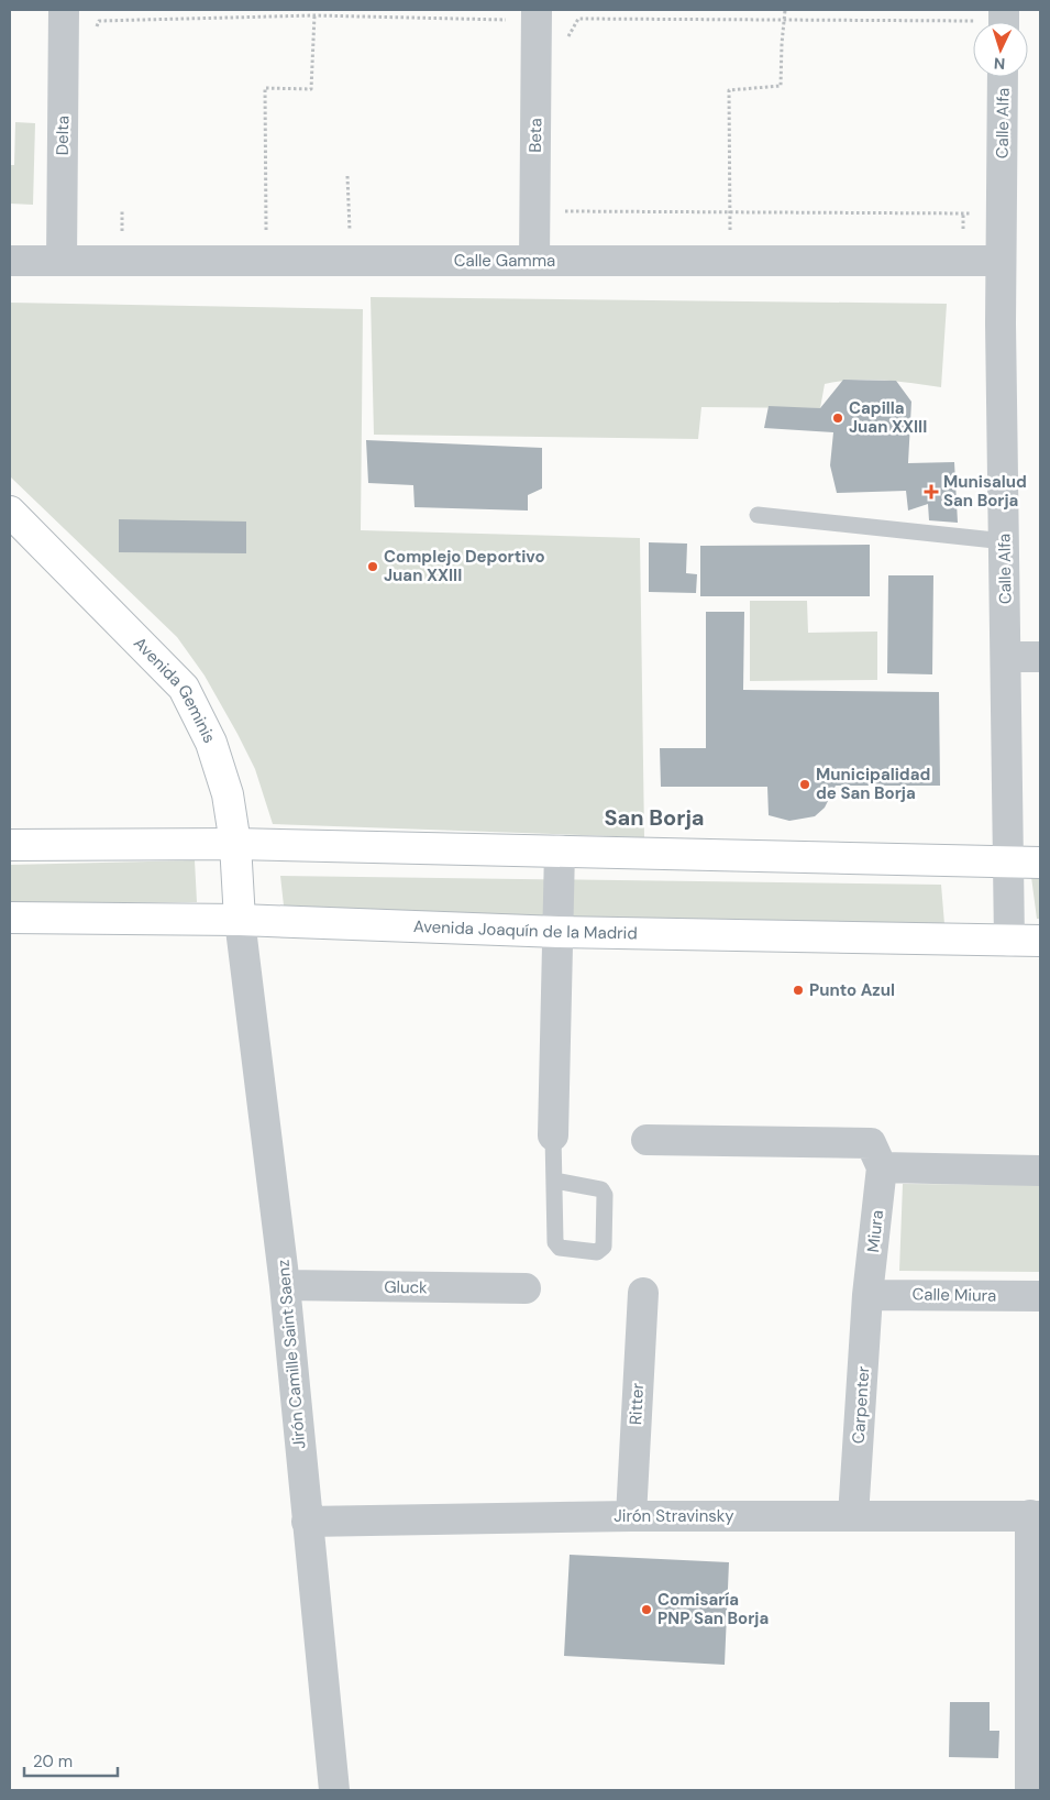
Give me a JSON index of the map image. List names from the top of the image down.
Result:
{
  "streets": {
    "street": [
      "Calle Alfa",
      "Delta",
      "Beta",
      "Calle Gamma",
      "Avenida Geminis",
      "Avenida Joaquín de la Madrid",
      "Miura",
      "Gluck",
      "Calle Miura",
      "Jirón Camille Saint Saenz",
      "Ritter",
      "Carpenter",
      "Jirón Stravinsky"
    ]
  },
  "crossings": [
    ["Calle Alfa", "Calle Gamma"],
    ["Calle Alfa", "Avenida Joaquín de la Madrid"],
    ["Delta", "Calle Gamma"],
    ["Beta", "Calle Gamma"],
    ["Avenida Geminis", "Avenida Joaquín de la Madrid"],
    ["Avenida Geminis", "Jirón Camille Saint Saenz"],
    ["Avenida Joaquín de la Madrid", "Jirón Camille Saint Saenz"],
    ["Miura", "Calle Miura"],
    ["Miura", "Carpenter"],
    ["Gluck", "Jirón Camille Saint Saenz"],
    ["Calle Miura", "Carpenter"],
    ["Jirón Camille Saint Saenz", "Jirón Stravinsky"],
    ["Ritter", "Jirón Stravinsky"],
    ["Carpenter", "Jirón Stravinsky"]
  ],
  "districts": ["San Borja"],
  "places": {
    "other": [
      "Capilla Juan XXIII",
      "Complejo Deportivo Juan XXIII",
      "Municipalidad de San Borja",
      "Punto Azul",
      "Comisaría PNP San Borja"
    ],
    "health": ["Munisalud San Borja"]
  },
  "scale_bar": "20 m",
  "north": "bottom"
}
